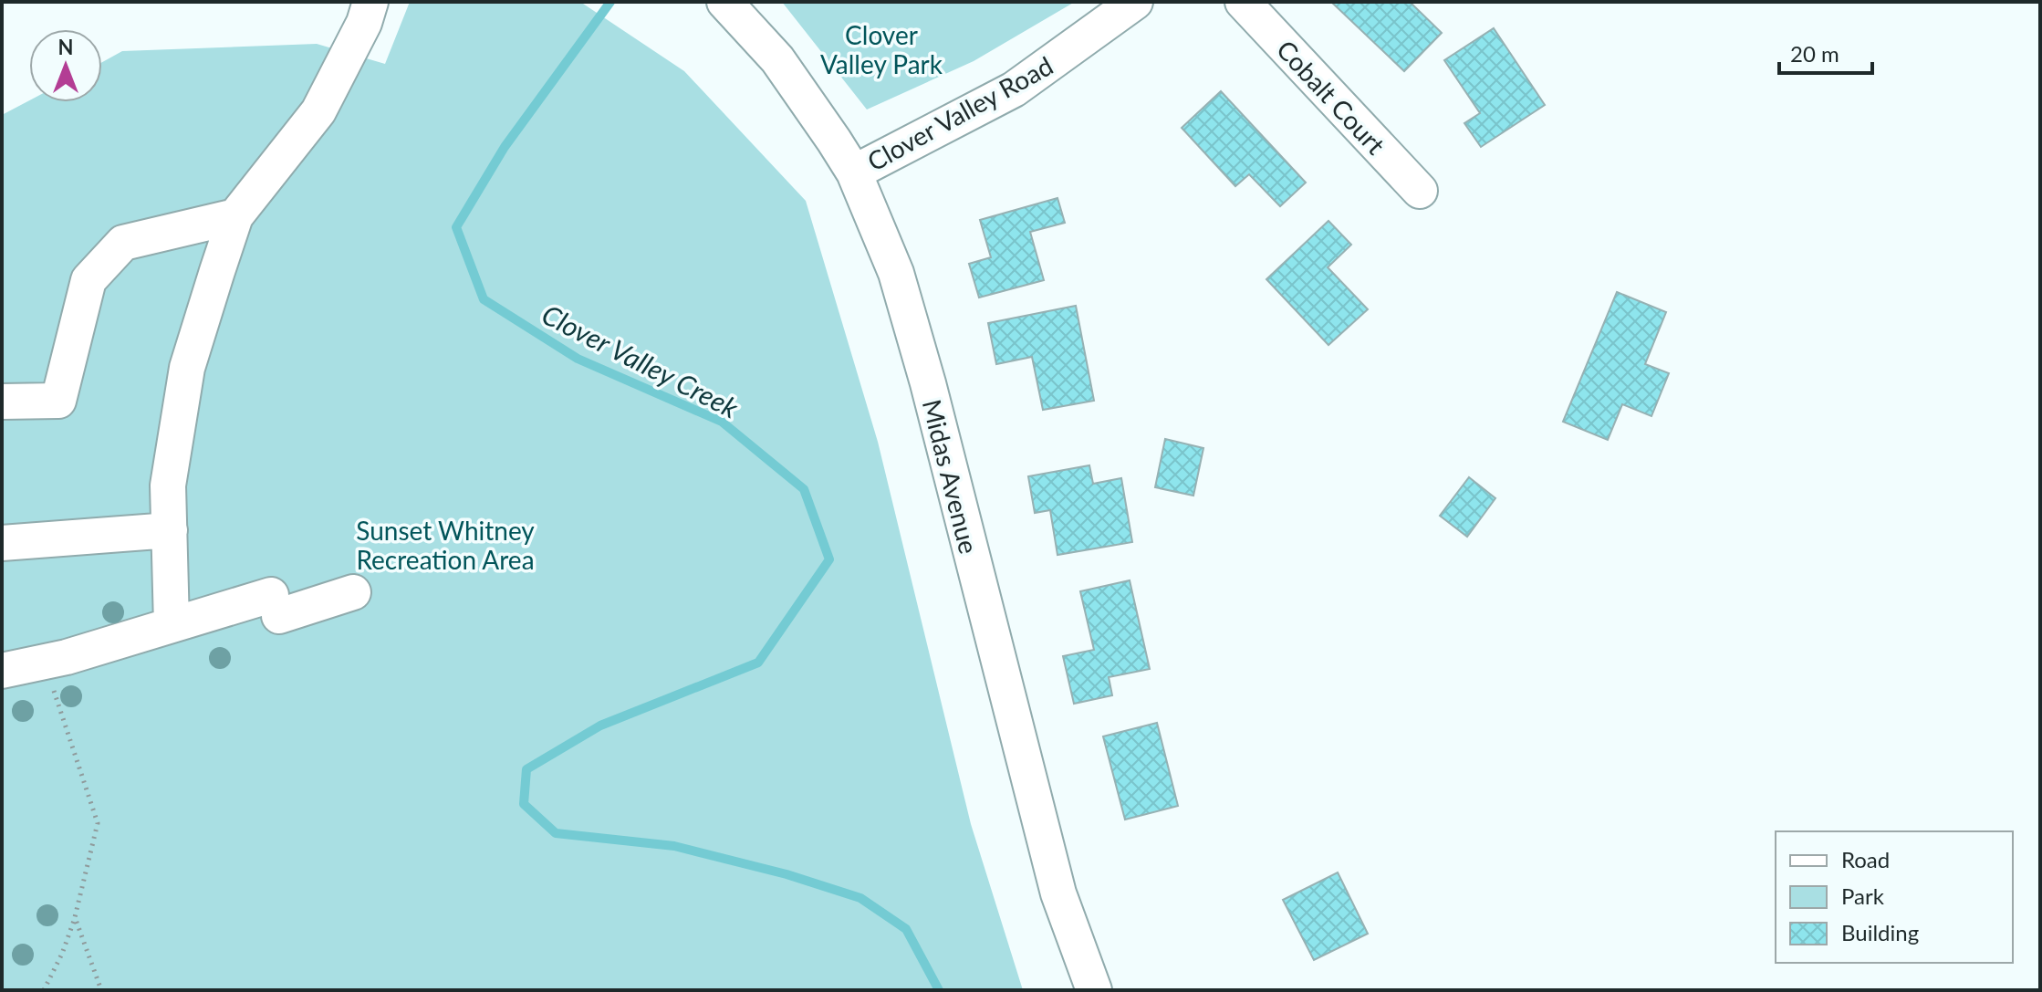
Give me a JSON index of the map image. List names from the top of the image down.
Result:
{
  "streets": {
    "street": ["Cobalt Court", "Clover Valley Road", "Midas Avenue"]
  },
  "crossings": [
    ["Clover Valley Road", "Midas Avenue"]
  ],
  "water": ["Clover Valley Creek"],
  "parks": ["Clover Valley Park", "Sunset Whitney Recreation Area"],
  "legend": ["Road", "Park", "Building"],
  "scale_bar": "20 m",
  "north": "top"
}
